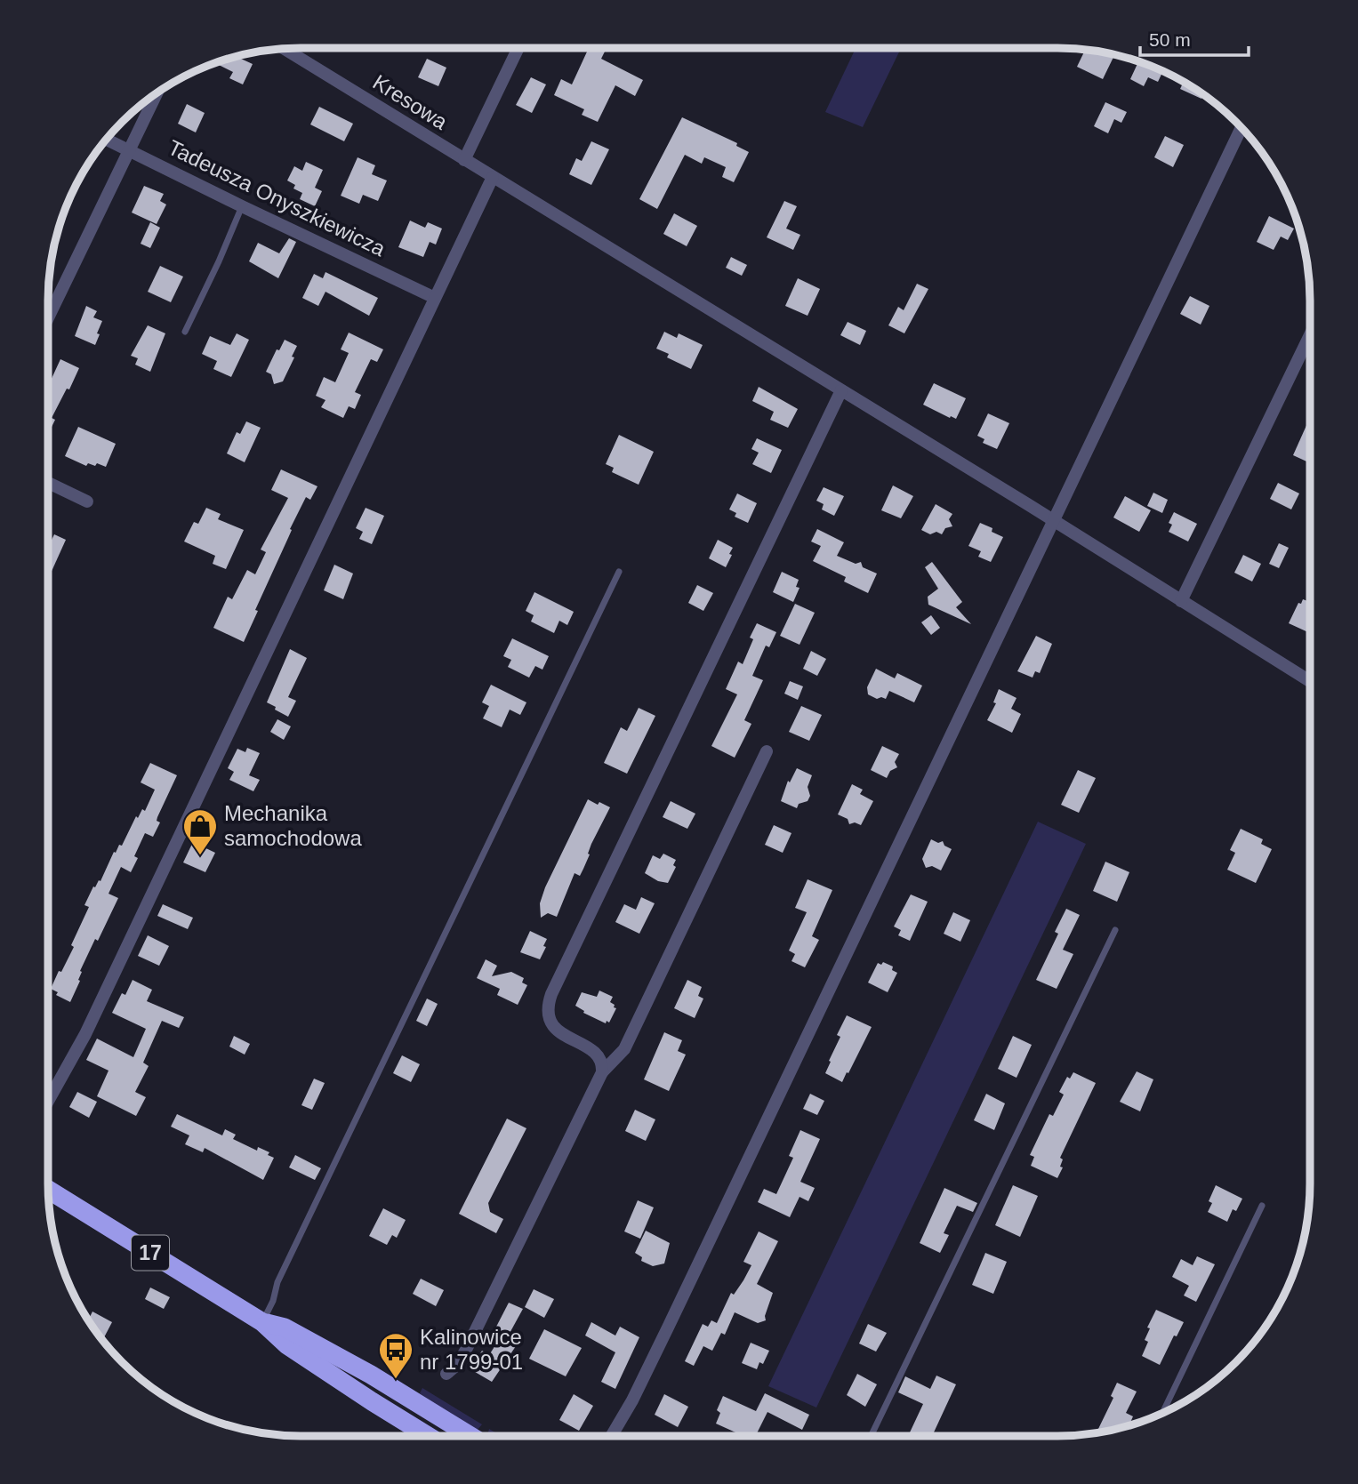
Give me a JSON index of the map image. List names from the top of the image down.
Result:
{
  "streets": {
    "highway": ["17"],
    "street": ["Kresowa", "Tadeusza Onyszkiewicza"]
  },
  "places": {
    "shop": ["Mechanika samochodowa"],
    "bus stop": ["Kalinowice nr 1799-01"]
  },
  "scale_bar": "50 m"
}
